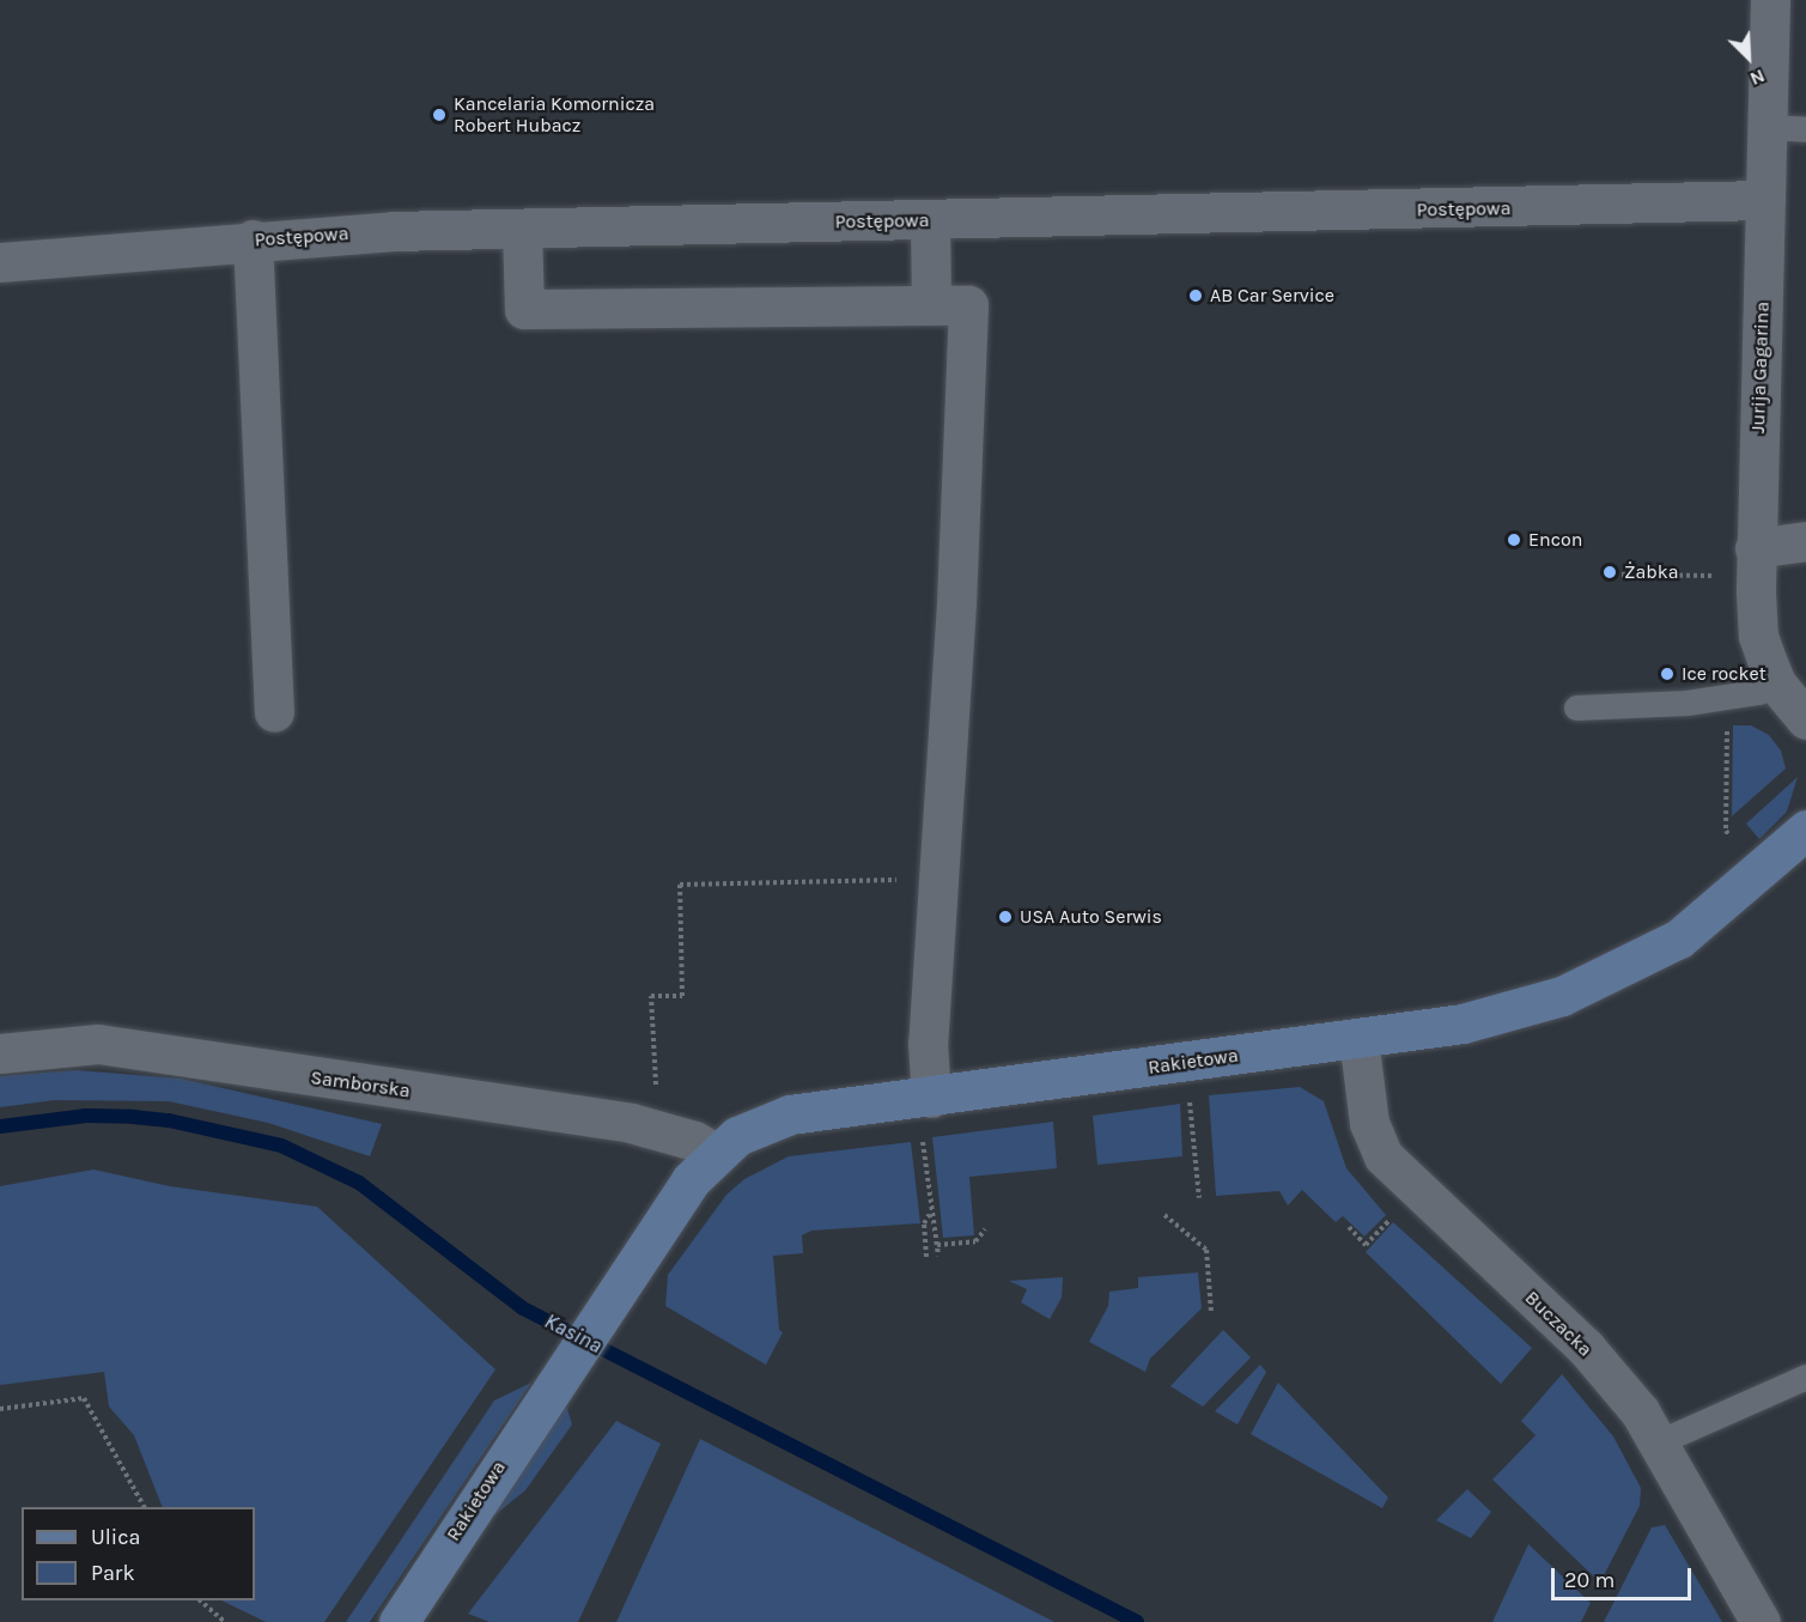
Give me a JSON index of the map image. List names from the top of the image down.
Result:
{
  "streets": {
    "street": [
      "Postępowa",
      "Jurija Gagarina",
      "Rakietowa",
      "Samborska",
      "Buczacka"
    ]
  },
  "crossings": [
    ["Postępowa", "Jurija Gagarina"],
    ["Rakietowa", "Samborska"],
    ["Rakietowa", "Buczacka"]
  ],
  "water": ["Kasina"],
  "places": [
    "Kancelaria Komornicza Robert Hubacz",
    "AB Car Service",
    "Encon",
    "Żabka",
    "Ice rocket",
    "USA Auto Serwis"
  ],
  "legend": ["Ulica", "Park"],
  "scale_bar": "20 m",
  "north": "bottom right"
}
